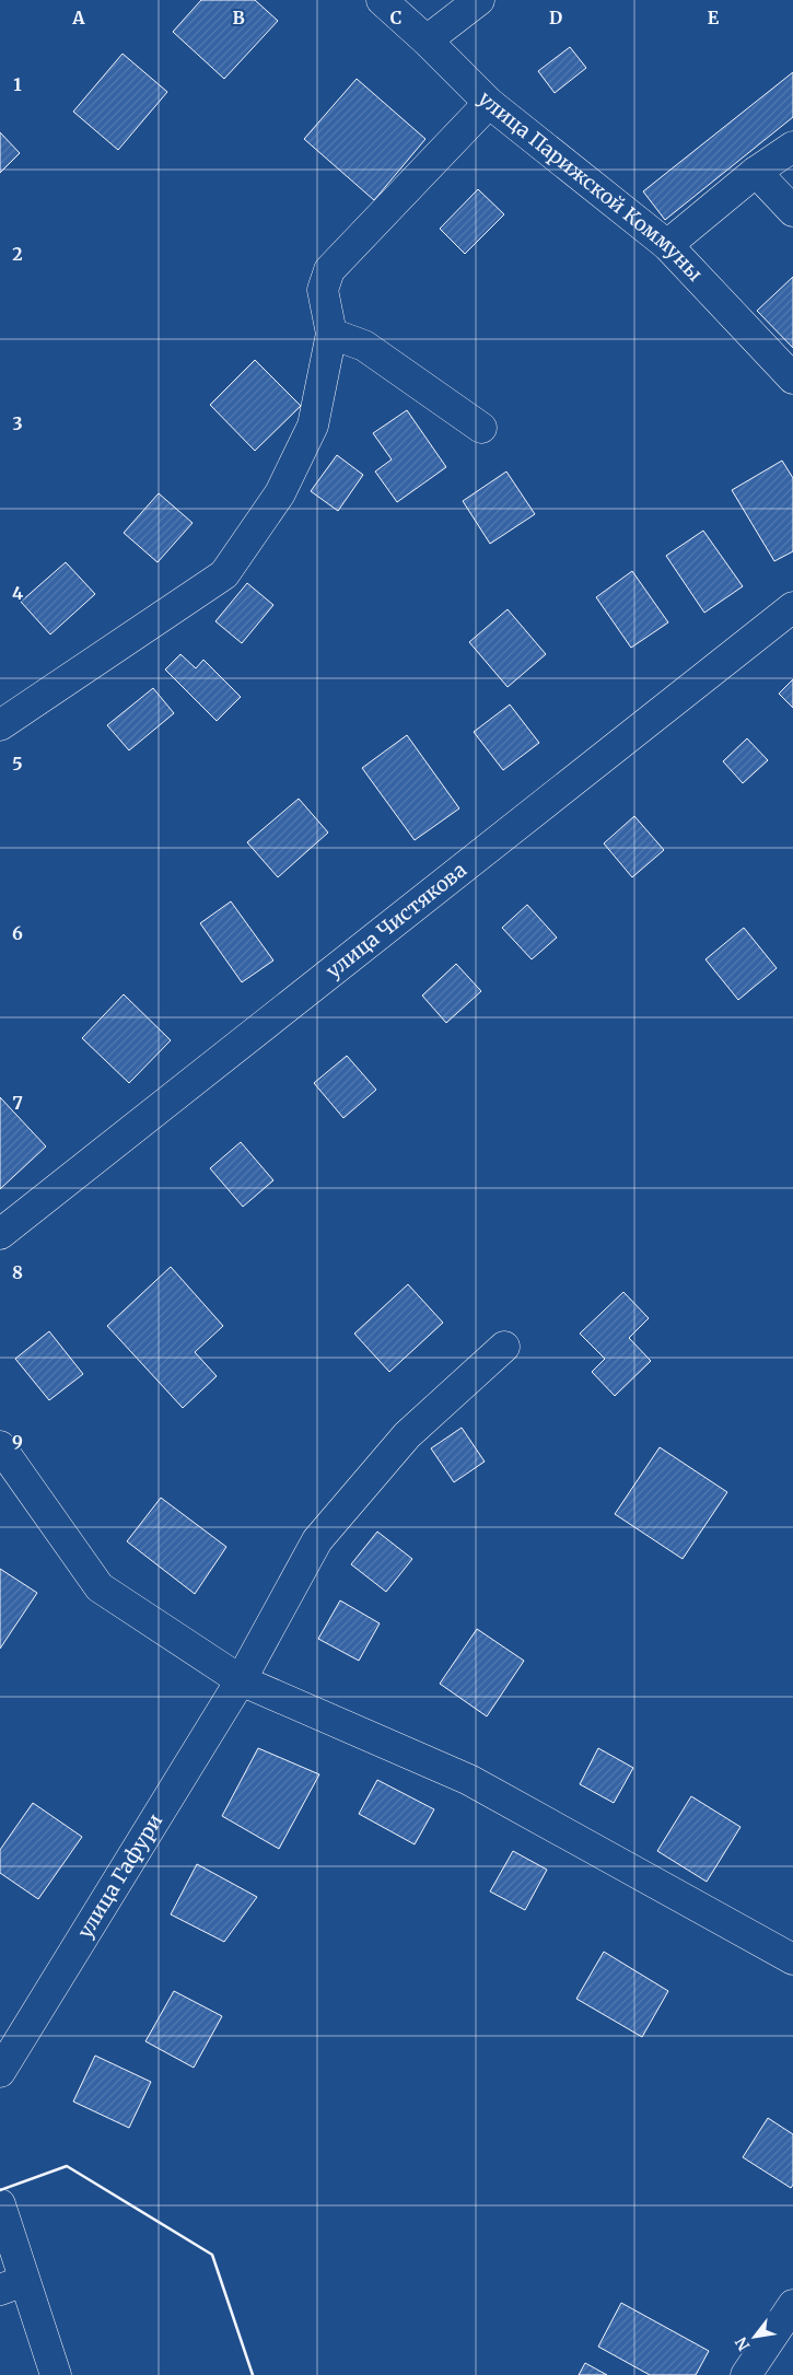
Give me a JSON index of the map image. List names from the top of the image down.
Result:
{
  "streets": {
    "street": ["улица Парижской Коммуны", "улица Чистякова", "улица Гафури"]
  },
  "north": "bottom left",
  "grid": {
    "columns": [
      "A",
      "B",
      "C",
      "D",
      "E"
    ],
    "rows": [
      "1",
      "2",
      "3",
      "4",
      "5",
      "6",
      "7",
      "8",
      "9"
    ]
  }
}
